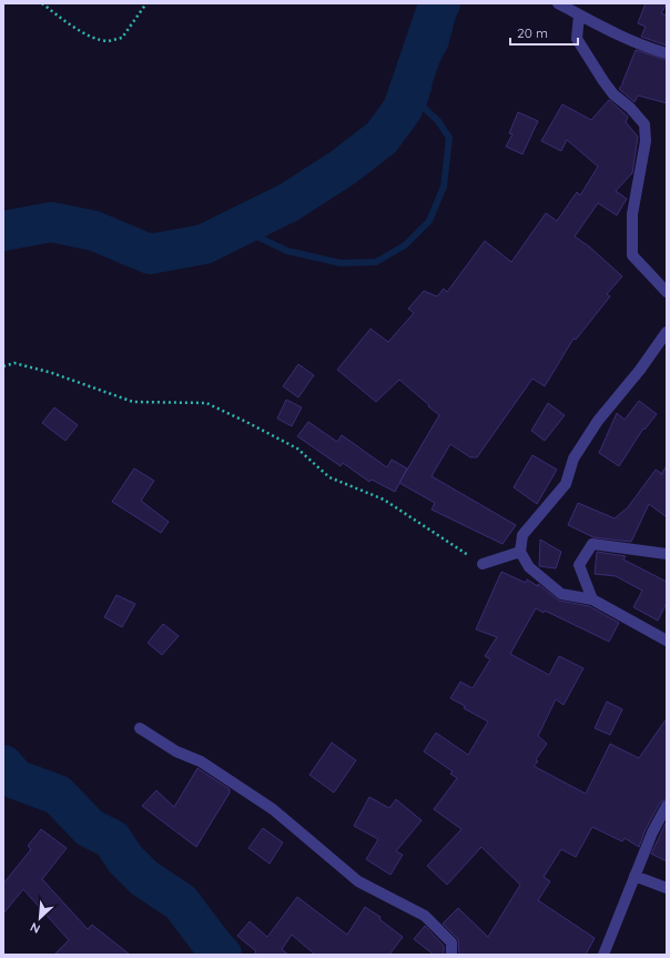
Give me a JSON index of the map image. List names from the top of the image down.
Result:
{
  "scale_bar": "20 m",
  "north": "bottom left"
}
